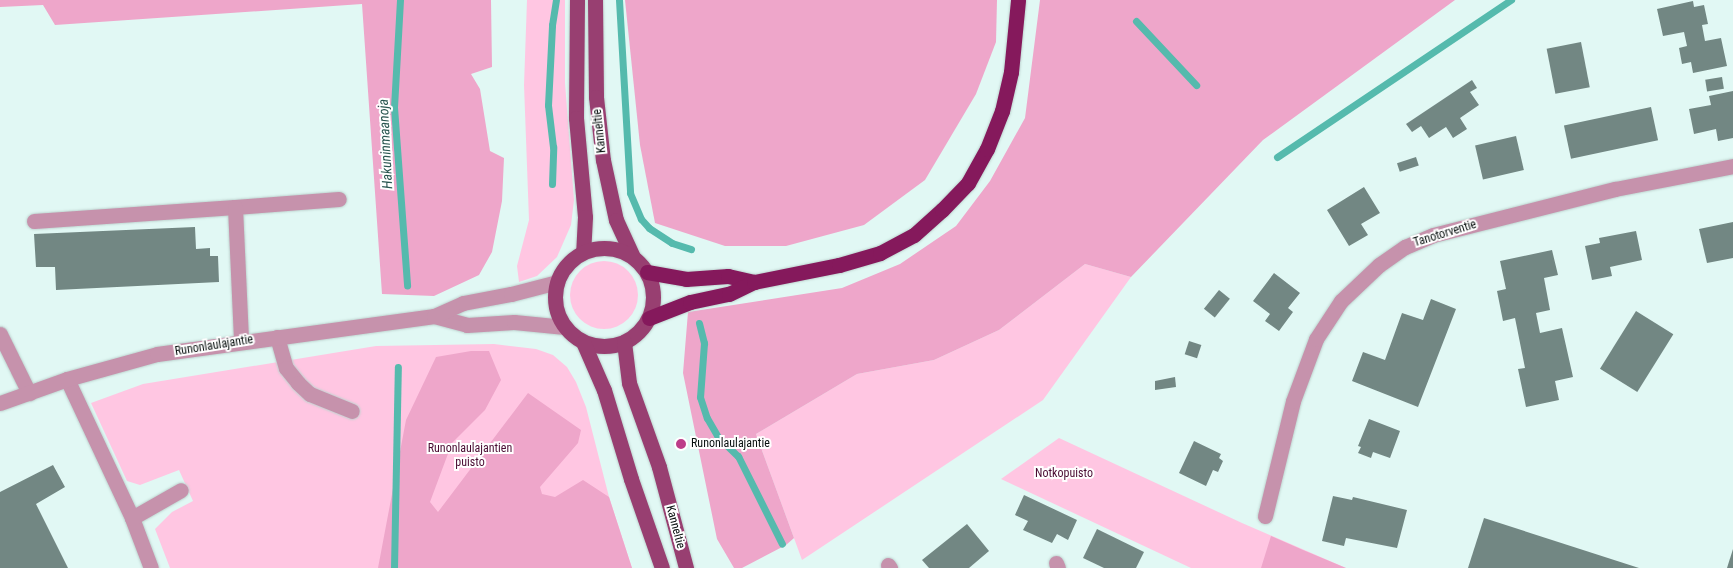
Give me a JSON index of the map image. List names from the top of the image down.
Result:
{
  "streets": {
    "main road": ["Kanneltie"],
    "street": ["Tanotorventie", "Runonlaulajantie"]
  },
  "crossings": [
    ["Kanneltie", "Runonlaulajantie"]
  ],
  "water": ["Hakuninmaanoja"],
  "parks": ["Runonlaulajantien puisto", "Notkopuisto"],
  "places": ["Runonlaulajantie"]
}
